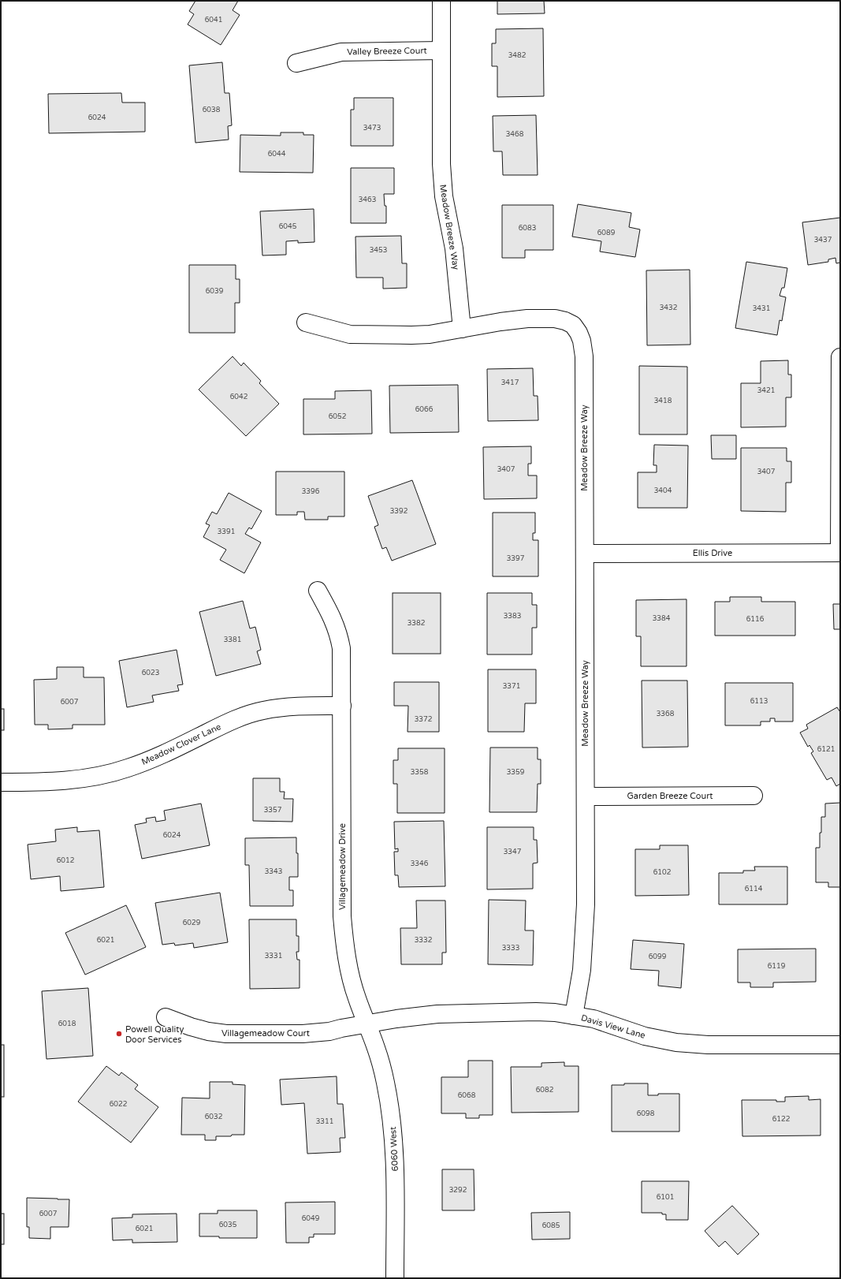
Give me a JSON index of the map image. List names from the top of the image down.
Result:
{
  "streets": {
    "street": [
      "Valley Breeze Court",
      "Meadow Breeze Way",
      "Ellis Drive",
      "Meadow Clover Lane",
      "Garden Breeze Court",
      "Villagemeadow Drive",
      "Davis View Lane",
      "Villagemeadow Court",
      "6060 West"
    ]
  },
  "crossings": [
    ["Valley Breeze Court", "Meadow Breeze Way"],
    ["Meadow Breeze Way", "Ellis Drive"],
    ["Meadow Breeze Way", "Garden Breeze Court"],
    ["Meadow Breeze Way", "Davis View Lane"],
    ["Meadow Clover Lane", "Villagemeadow Drive"],
    ["Villagemeadow Drive", "Davis View Lane"],
    ["Villagemeadow Drive", "Villagemeadow Court"],
    ["Villagemeadow Drive", "6060 West"],
    ["Davis View Lane", "Villagemeadow Court"],
    ["Davis View Lane", "6060 West"],
    ["Villagemeadow Court", "6060 West"]
  ],
  "places": ["Powell Quality Door Services"],
  "house_numbers": [
    "6041",
    "3482",
    "6038",
    "6024",
    "3473",
    "3468",
    "6044",
    "3463",
    "6045",
    "6083",
    "6089",
    "3437",
    "3453",
    "6039",
    "3432",
    "3431",
    "3417",
    "3421",
    "6042",
    "3418",
    "6066",
    "6052",
    "3407",
    "3407",
    "3404",
    "3396",
    "3392",
    "3391",
    "3397",
    "3383",
    "3384",
    "6116",
    "3382",
    "3381",
    "6023",
    "3371",
    "6113",
    "6007",
    "3368",
    "3372",
    "6121",
    "3358",
    "3359",
    "3357",
    "6024",
    "3347",
    "6012",
    "3346",
    "3343",
    "6102",
    "6114",
    "6029",
    "6021",
    "3332",
    "3333",
    "3331",
    "6099",
    "6119",
    "6018",
    "6082",
    "6068",
    "6022",
    "6098",
    "6032",
    "6122",
    "3311",
    "3292",
    "6101",
    "6007",
    "6049",
    "6035",
    "6085",
    "6021"
  ]
}
